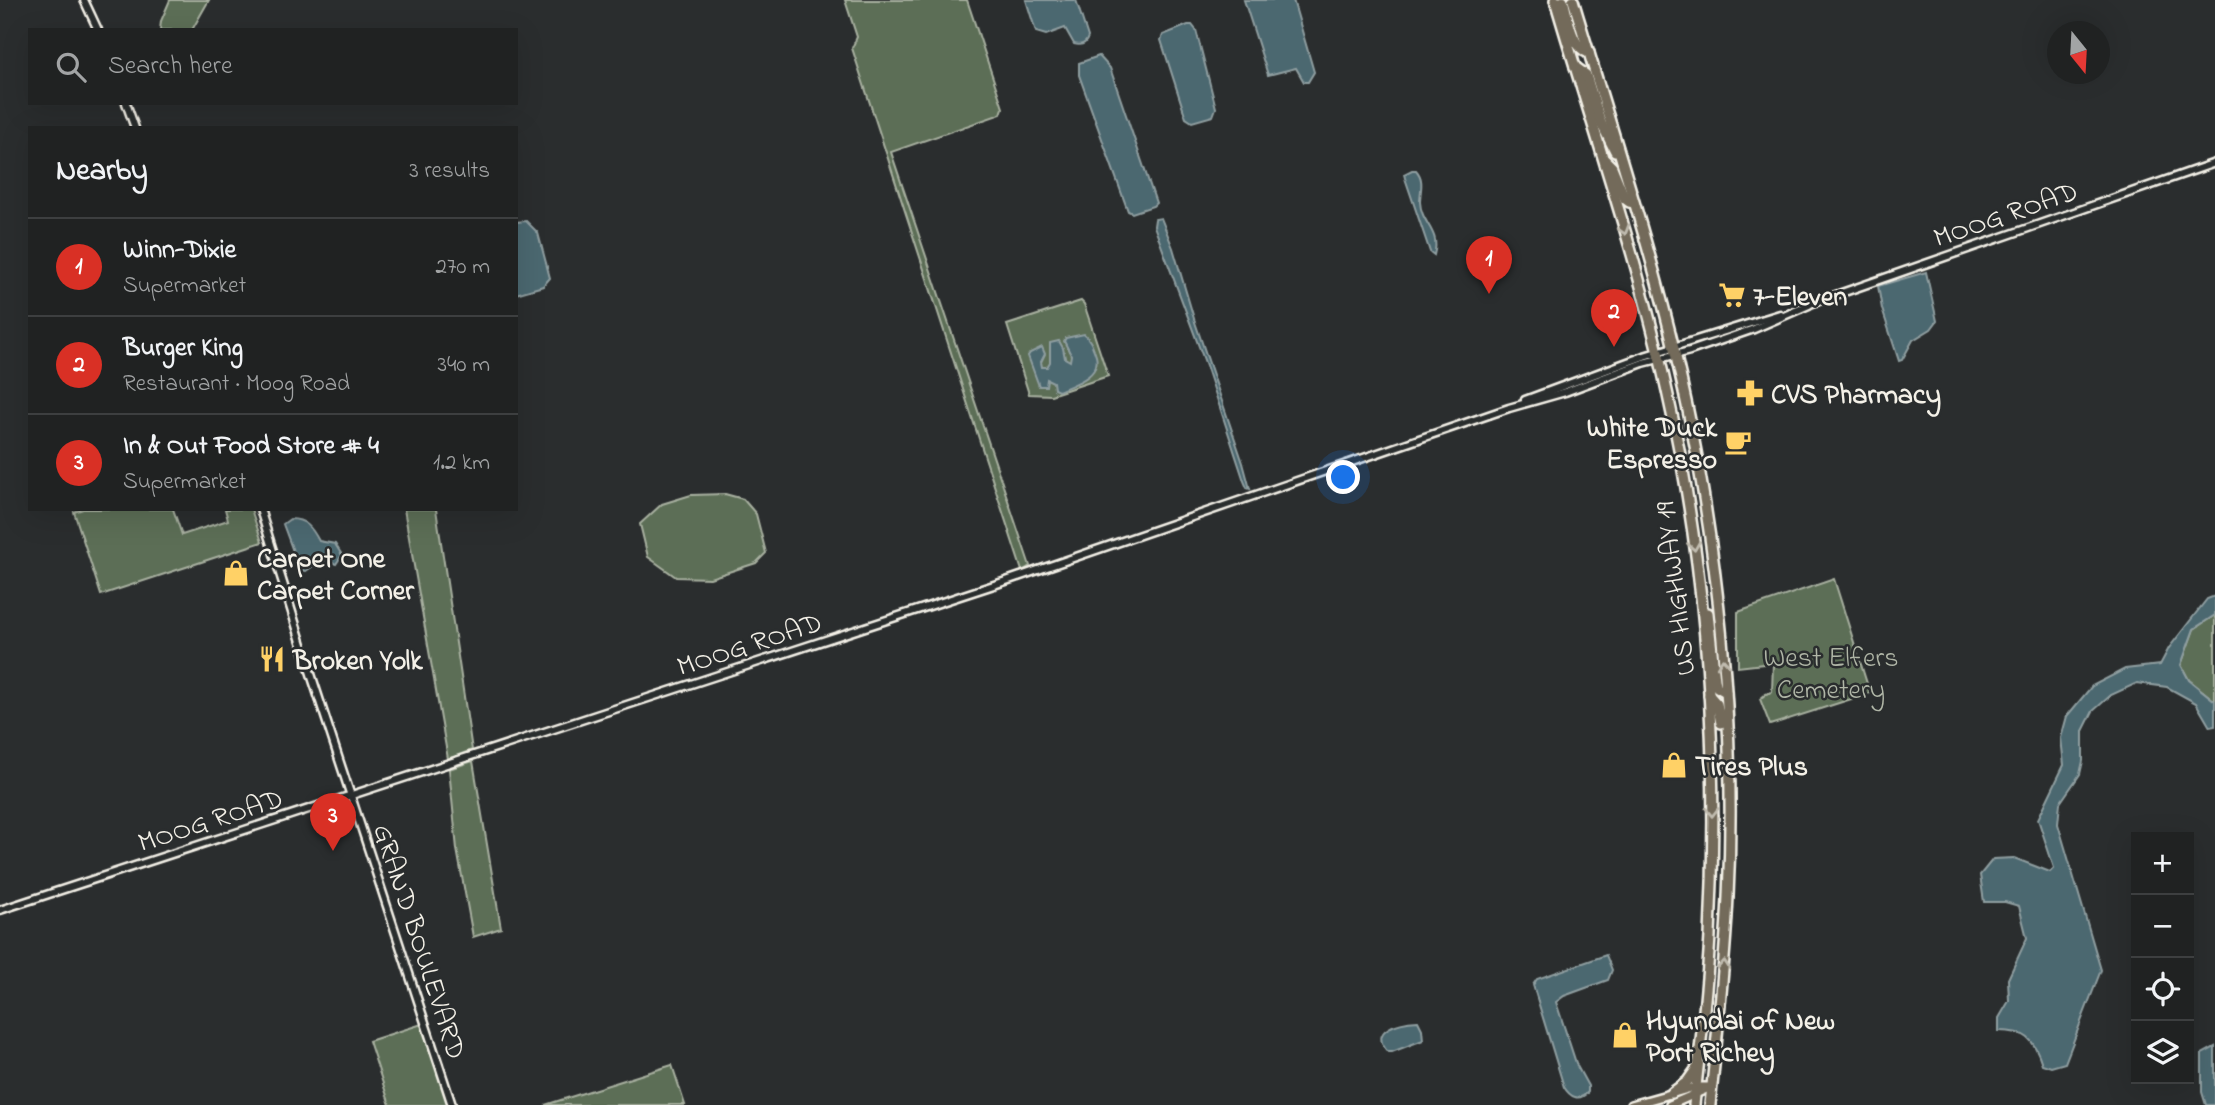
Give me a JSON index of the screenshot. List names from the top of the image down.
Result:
{
  "streets": {
    "highway": ["US HIGHWAY 19"],
    "street": ["MOOG ROAD", "GRAND BOULEVARD"]
  },
  "crossings": [
    ["MOOG ROAD", "US HIGHWAY 19"],
    ["MOOG ROAD", "GRAND BOULEVARD"]
  ],
  "parks": ["West Elfers Cemetery"],
  "places": {
    "supermarket": ["7-Eleven"],
    "pharmacy": ["CVS Pharmacy"],
    "cafe": ["White Duck Espresso"],
    "shop": ["Carpet One Carpet Corner", "Tires Plus", "Hyundai of New Port Richey"],
    "restaurant": ["Broken Yolk"]
  },
  "north": "bottom",
  "page": {
    "search": "Search here",
    "heading": ["Nearby", "3 results"],
    "list": [
      {
        "mark": "1",
        "name": "Winn-Dixie",
        "note": "Supermarket",
        "value": "270 m"
      },
      {
        "mark": "2",
        "name": "Burger King",
        "note": "Restaurant · Moog Road",
        "value": "340 m"
      },
      {
        "mark": "3",
        "name": "In & Out Food Store # 4",
        "note": "Supermarket",
        "value": "1.2 km"
      }
    ],
    "pins": ["1", "2", "3"],
    "map_buttons": ["+", "−"]
  }
}
